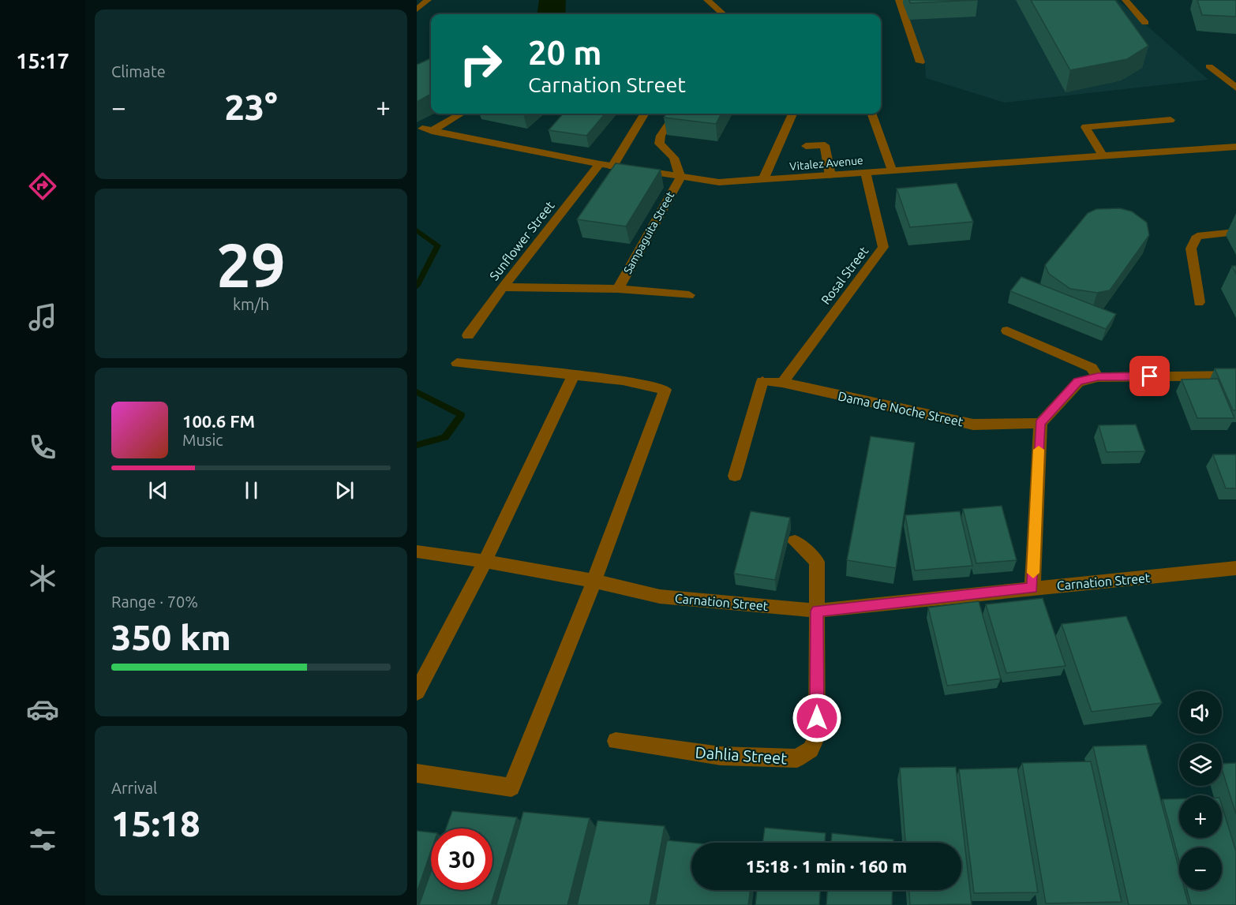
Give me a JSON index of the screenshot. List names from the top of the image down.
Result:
{
  "streets": {
    "street": [
      "Vitalez Avenue",
      "Sampaguita Street",
      "Sunflower Street",
      "Rosal Street",
      "Dama de Noche Street",
      "Carnation Street",
      "Dahlia Street"
    ]
  },
  "crossings": [
    ["Vitalez Avenue", "Sampaguita Street"],
    ["Vitalez Avenue", "Sunflower Street"],
    ["Vitalez Avenue", "Rosal Street"],
    ["Sampaguita Street", "Sunflower Street"],
    ["Rosal Street", "Dama de Noche Street"],
    ["Carnation Street", "Dahlia Street"]
  ],
  "page": {
    "tabs": "15:17",
    "tile": [
      "Climate",
      ["29", "km/h"],
      ["Range · 70%", "350 km"],
      ["Arrival", "15:18"]
    ],
    "turn": ["20 m", "Carnation Street"],
    "heat": ["−", "23°", "+"],
    "song": ["100.6 FM", "Music"],
    "map_buttons": ["+", "−"],
    "limit": "30",
    "trip": "15:18 · 1 min · 160 m"
  }
}
